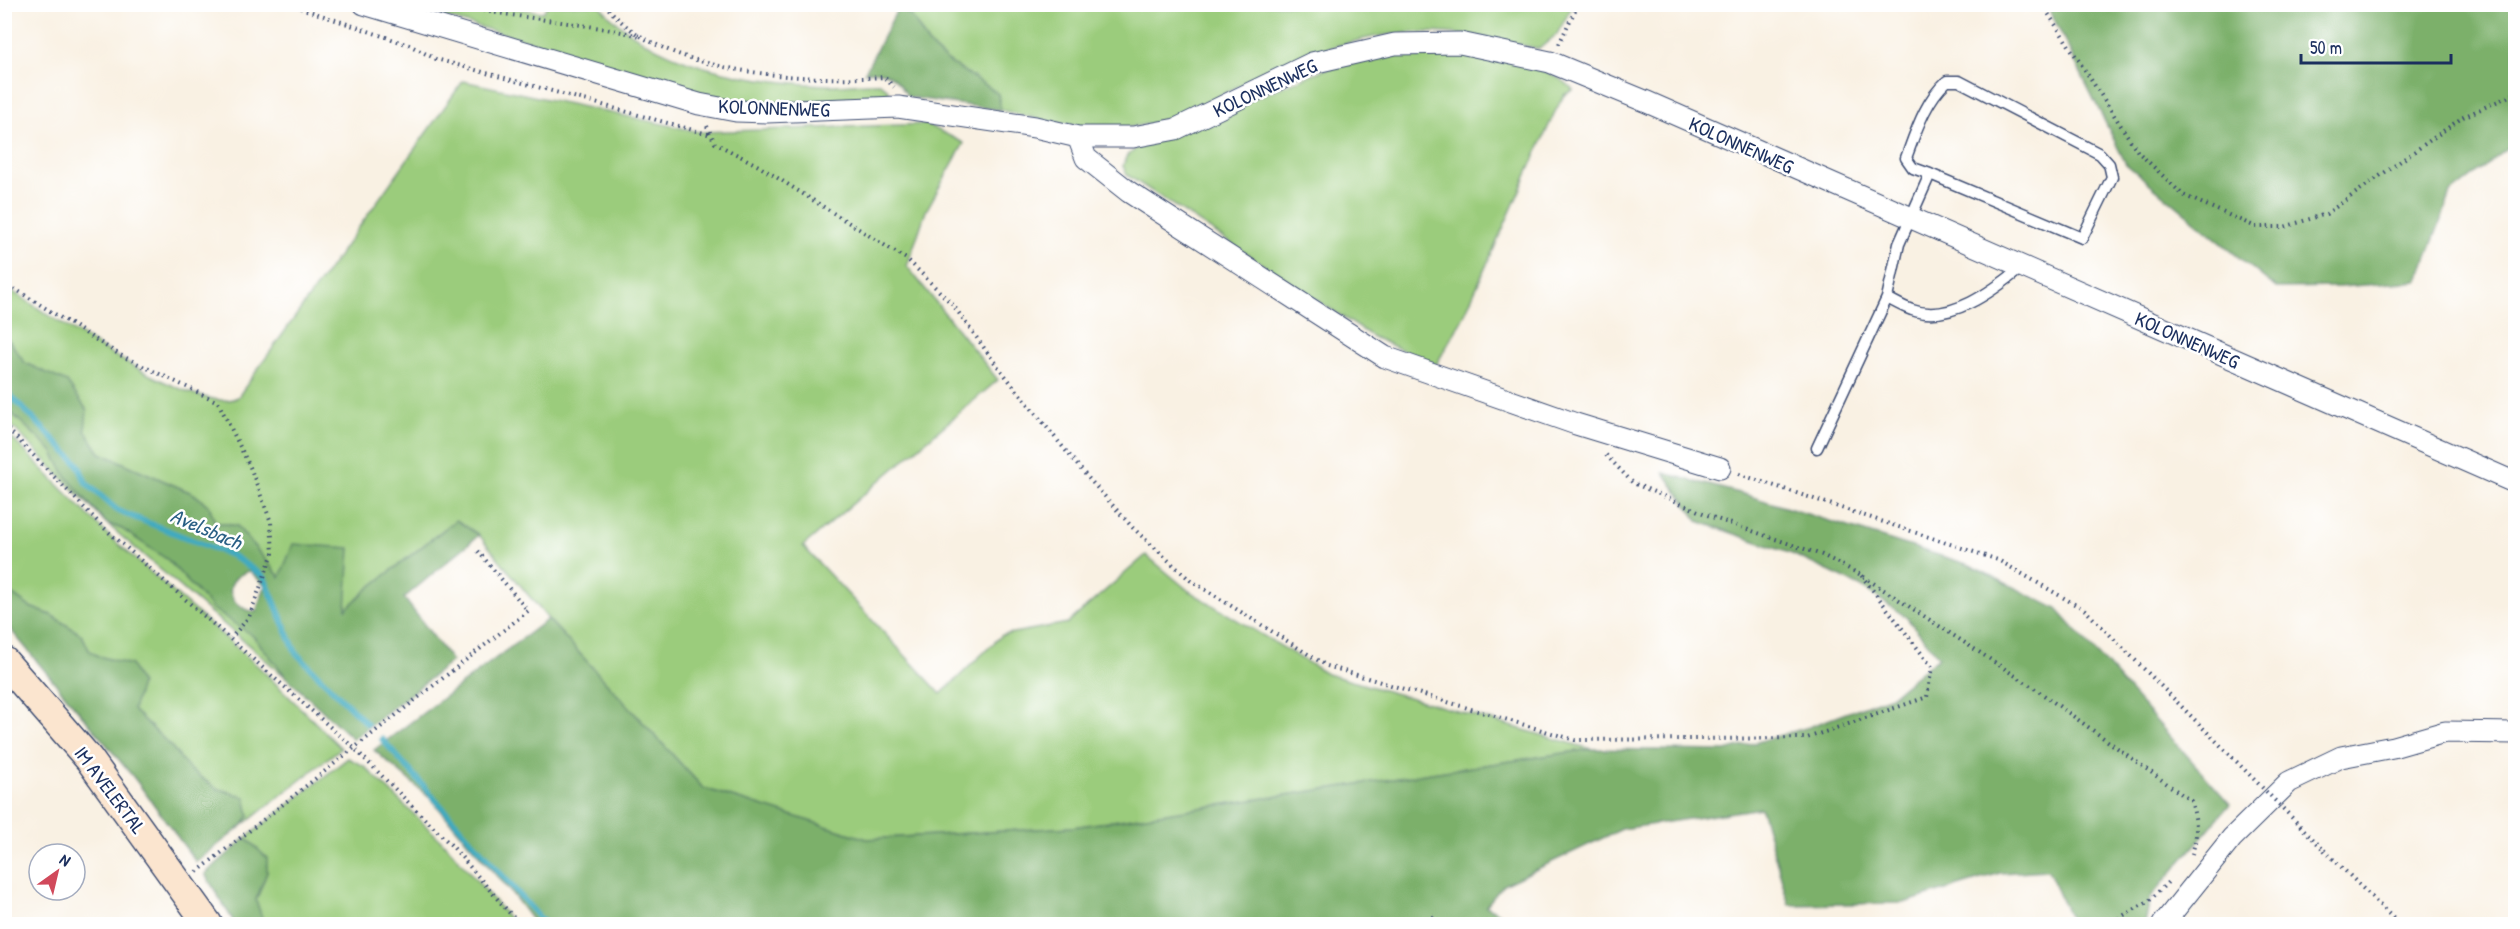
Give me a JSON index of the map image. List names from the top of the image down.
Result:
{
  "streets": {
    "main road": ["IM AVELERTAL"],
    "street": ["KOLONNENWEG"]
  },
  "water": ["Avelsbach"],
  "scale_bar": "50 m",
  "north": "top right"
}
